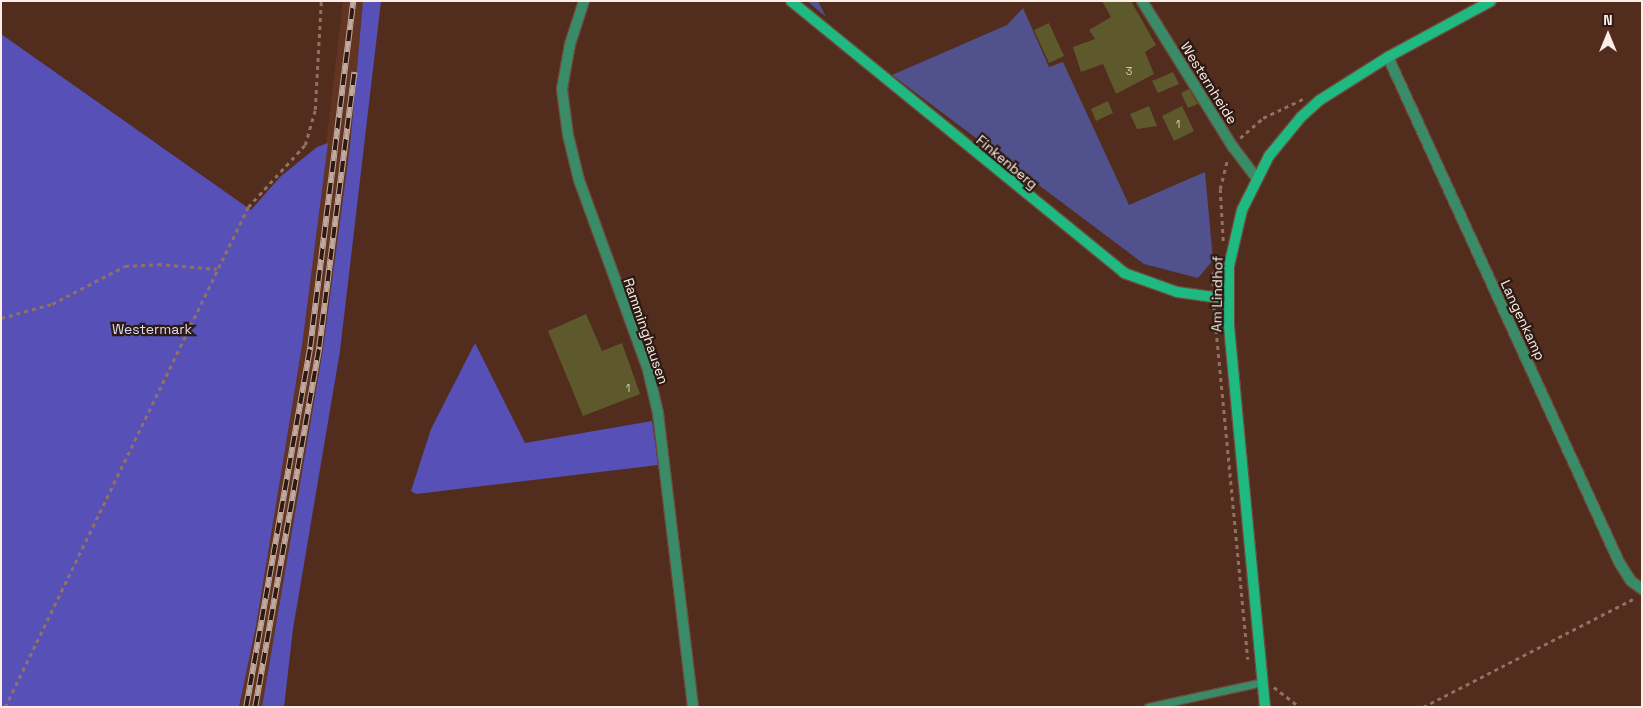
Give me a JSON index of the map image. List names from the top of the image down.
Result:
{
  "streets": {
    "street": [
      "Westernheide",
      "Finkenberg",
      "Am Lindhof",
      "Langenkamp",
      "Ramminghausen"
    ]
  },
  "crossings": [
    ["Westernheide", "Am Lindhof"],
    ["Finkenberg", "Am Lindhof"],
    ["Am Lindhof", "Langenkamp"]
  ],
  "parks": ["Westermark"],
  "house_numbers": ["3", "1", "1"],
  "north": "top"
}
